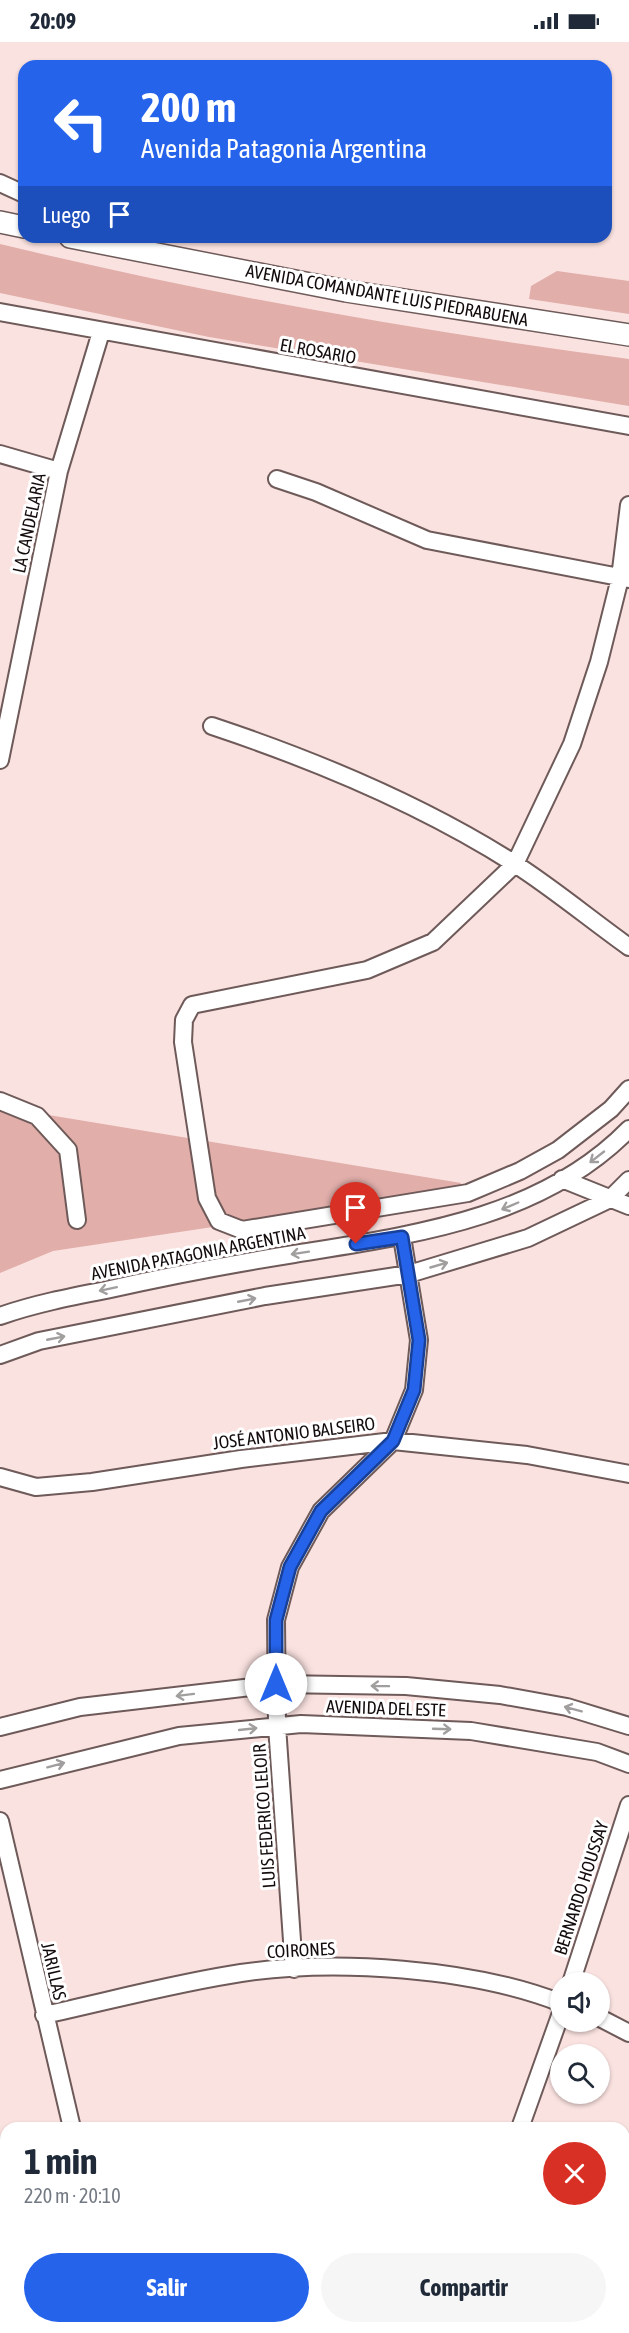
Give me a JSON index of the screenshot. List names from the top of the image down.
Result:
{
  "streets": {
    "main road": ["AVENIDA COMANDANTE LUIS PIEDRABUENA"],
    "street": [
      "EL ROSARIO",
      "LA CANDELARIA",
      "AVENIDA PATAGONIA ARGENTINA",
      "JOSÉ ANTONIO BALSEIRO",
      "AVENIDA DEL ESTE",
      "LUIS FEDERICO LELOIR",
      "BERNARDO HOUSSAY",
      "COIRONES",
      "JARILLAS"
    ]
  },
  "crossings": [
    ["EL ROSARIO", "LA CANDELARIA"],
    ["AVENIDA PATAGONIA ARGENTINA", "LUIS FEDERICO LELOIR"],
    ["JOSÉ ANTONIO BALSEIRO", "LUIS FEDERICO LELOIR"],
    ["AVENIDA DEL ESTE", "LUIS FEDERICO LELOIR"],
    ["LUIS FEDERICO LELOIR", "COIRONES"],
    ["COIRONES", "JARILLAS"]
  ],
  "page": {
    "status": "20:09",
    "turn": ["200 m", "Avenida Patagonia Argentina"],
    "then": "Luego",
    "heading": ["1 min", "220 m · 20:10"],
    "buttons": ["Salir", "Compartir"]
  }
}
